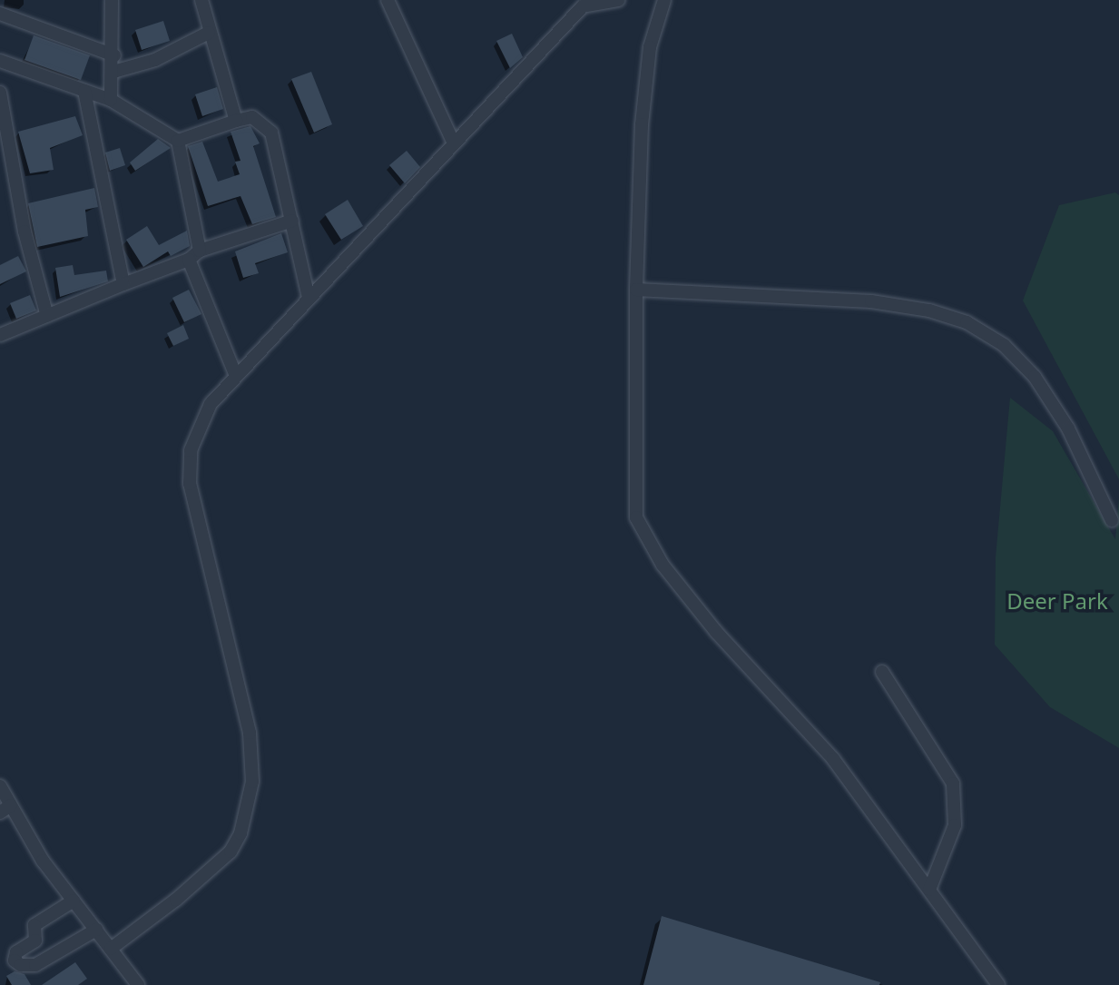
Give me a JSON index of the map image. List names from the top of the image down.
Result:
{
  "parks": ["Deer Park"]
}
